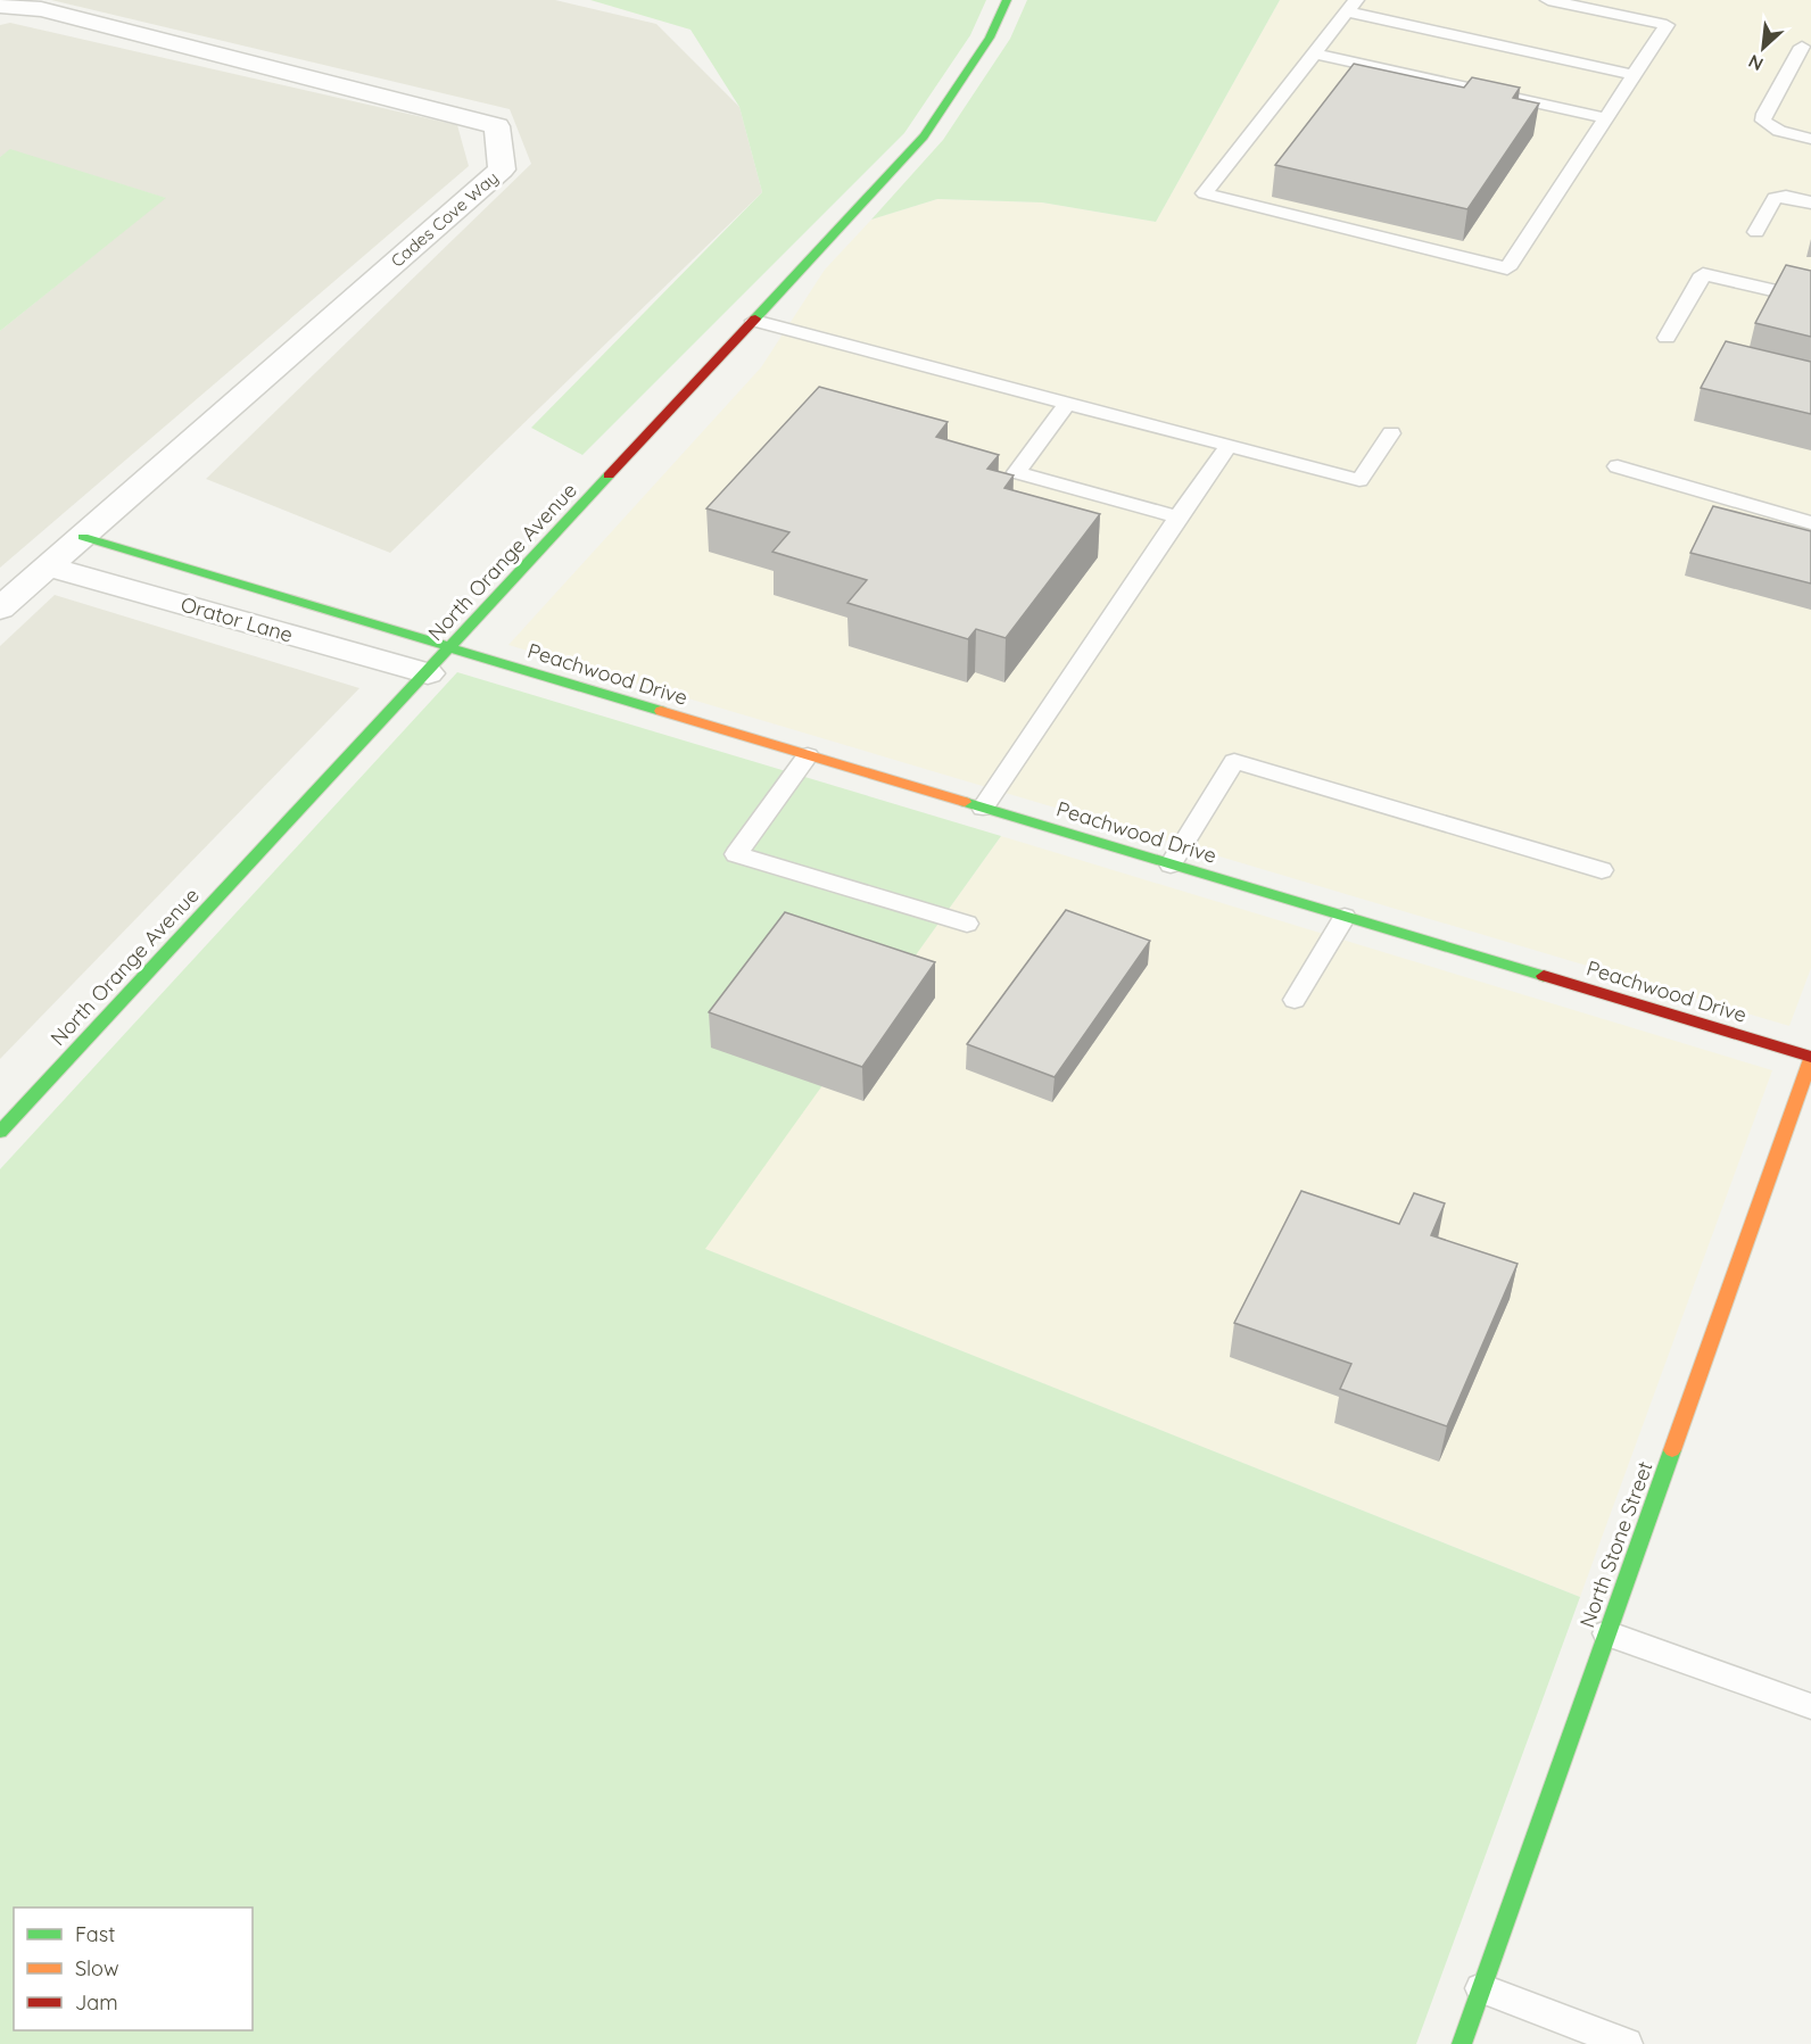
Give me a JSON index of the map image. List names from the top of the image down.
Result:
{
  "streets": {
    "street": [
      "Cades Cove Way",
      "North Orange Avenue",
      "Orator Lane",
      "Peachwood Drive",
      "North Stone Street"
    ]
  },
  "crossings": [
    ["Cades Cove Way", "Orator Lane"],
    ["North Orange Avenue", "Orator Lane"],
    ["North Orange Avenue", "Peachwood Drive"],
    ["Orator Lane", "Peachwood Drive"],
    ["Peachwood Drive", "North Stone Street"]
  ],
  "legend": ["Fast", "Slow", "Jam"],
  "north": "bottom left"
}
